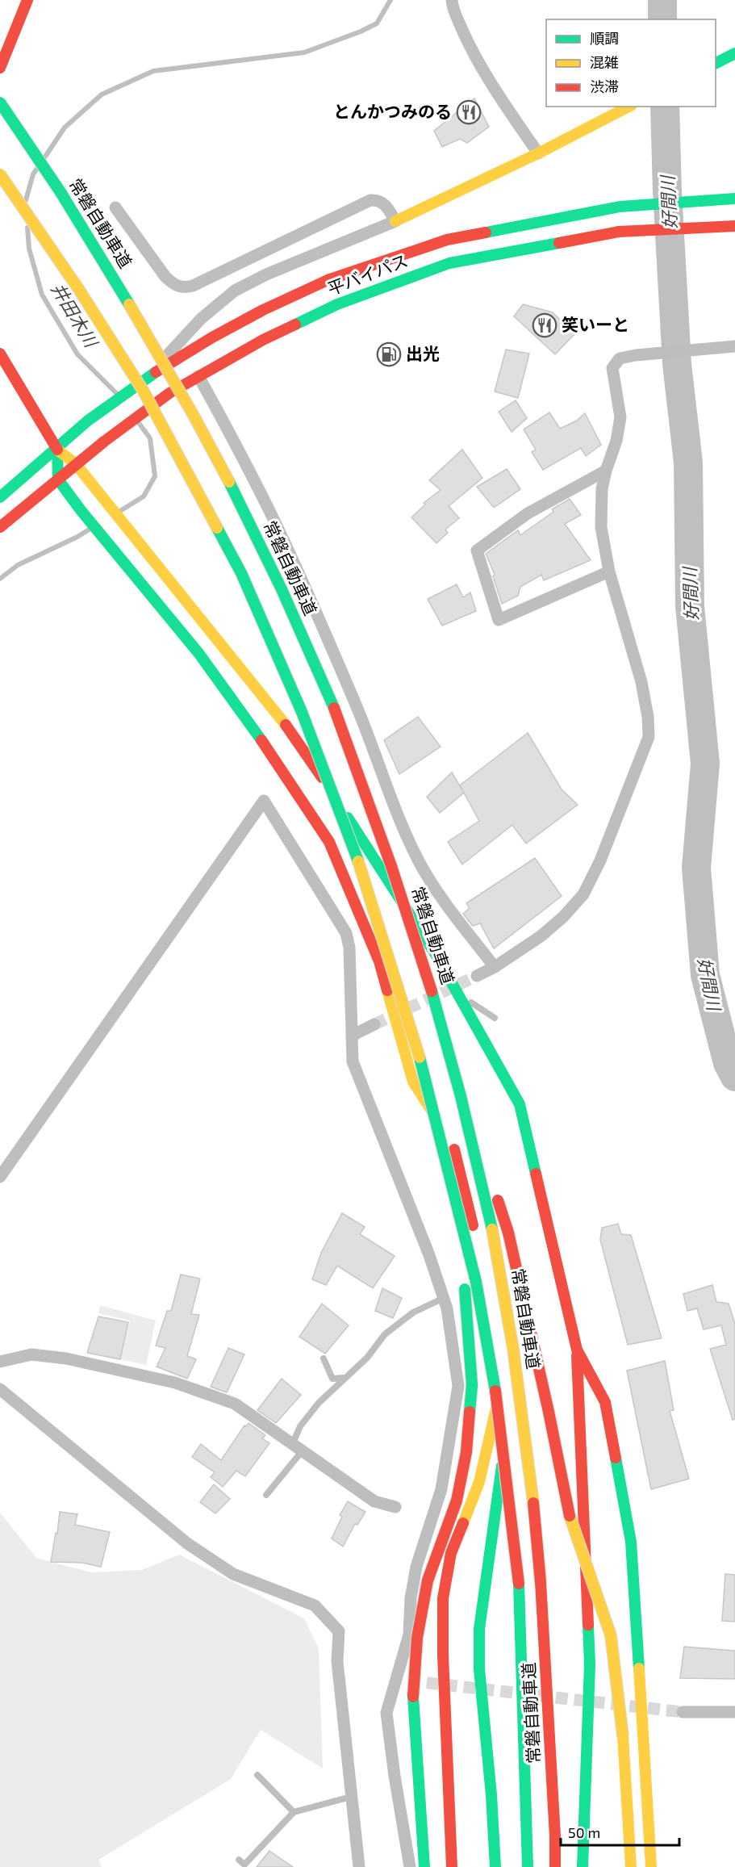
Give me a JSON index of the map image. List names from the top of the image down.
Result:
{
  "streets": {
    "main road": ["常磐自動車道", "平バイパス"]
  },
  "water": ["好間川", "井田木川"],
  "places": {
    "restaurant": ["とんかつみのる", "笑いーと"],
    "fuel station": ["出光"]
  },
  "legend": ["順調", "混雑", "渋滞"],
  "scale_bar": "50 m"
}
